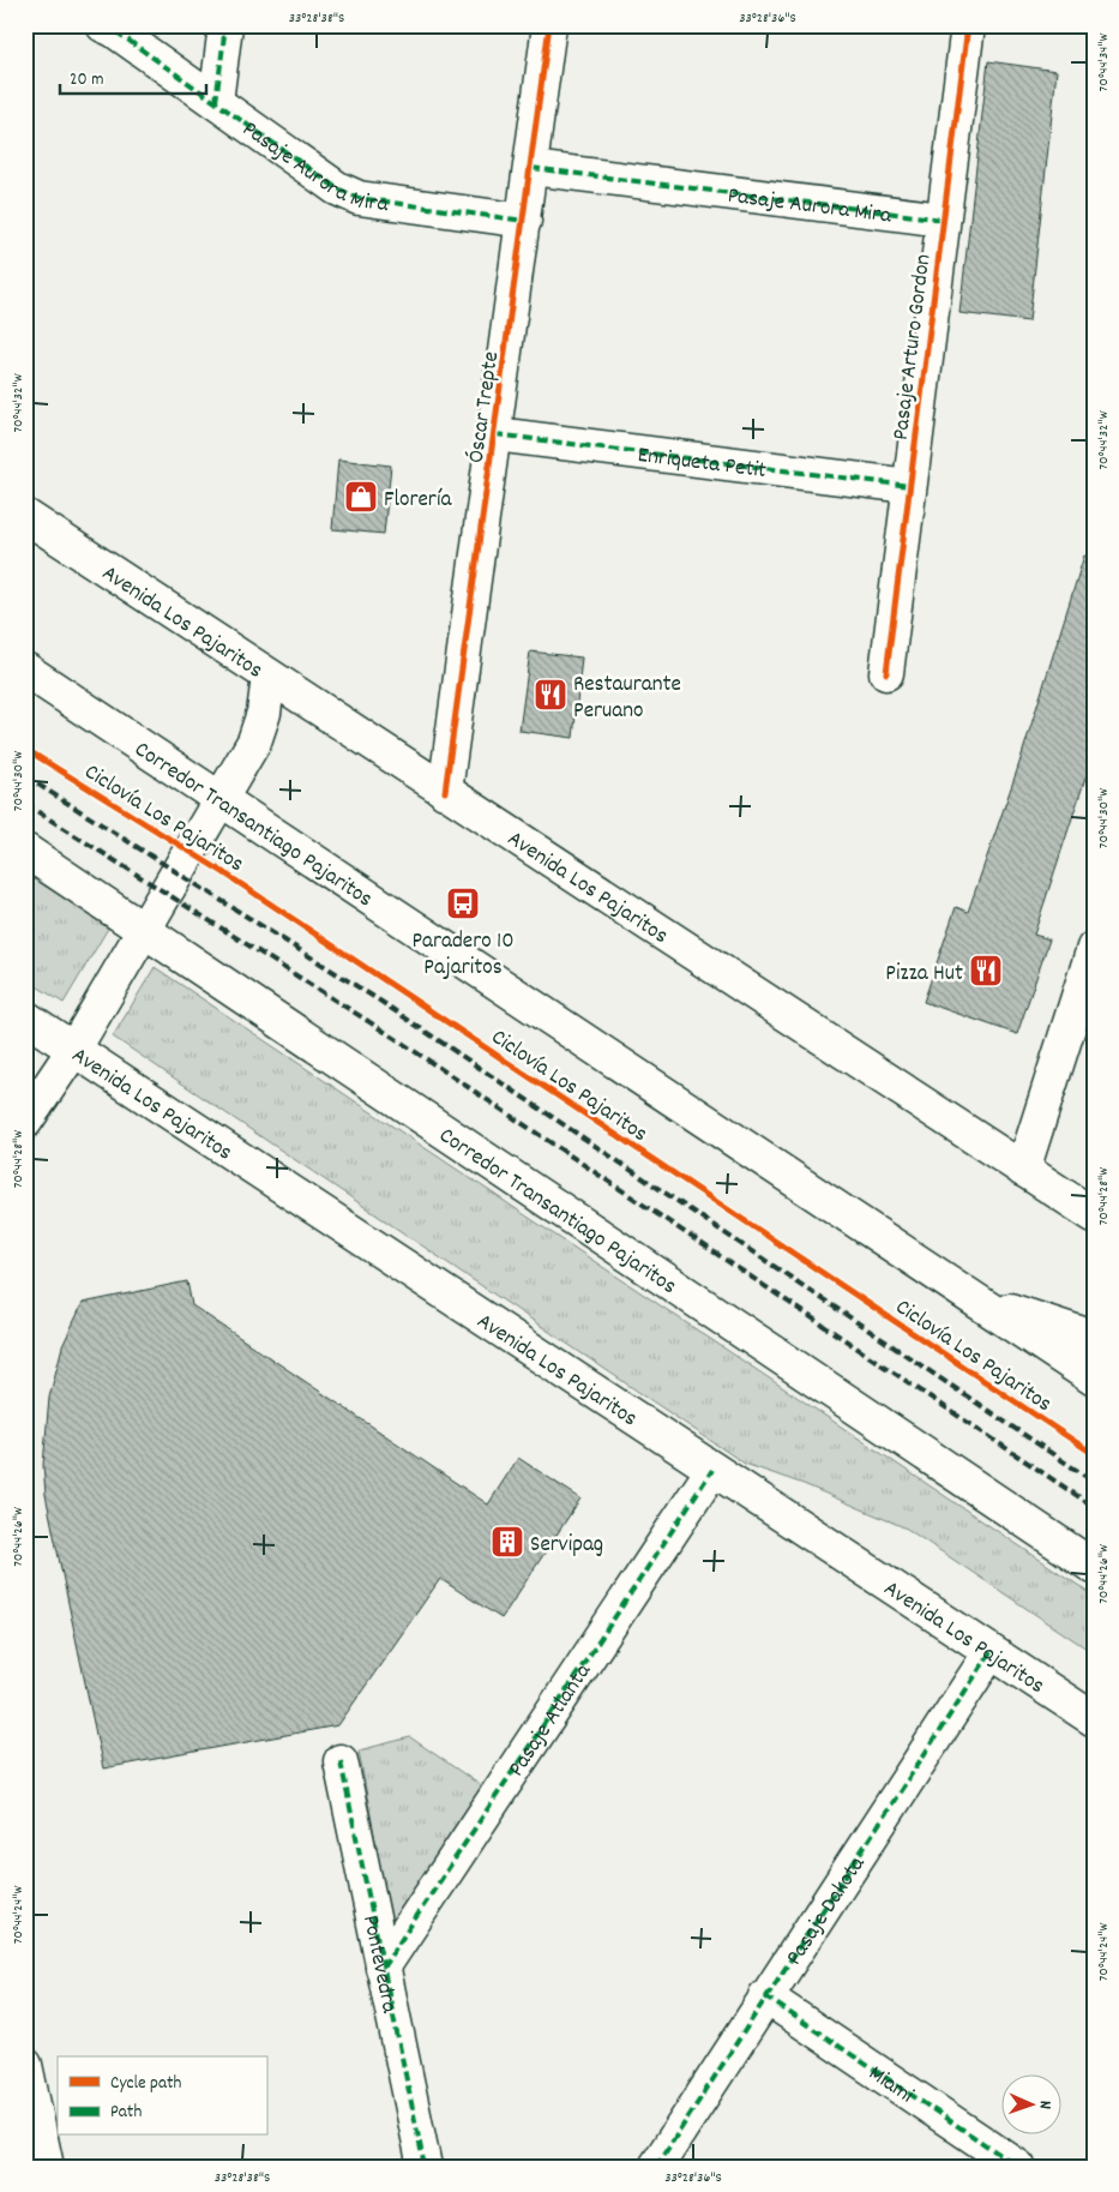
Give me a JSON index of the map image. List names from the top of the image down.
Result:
{
  "streets": {
    "street": [
      "Pasaje Aurora Mira",
      "Pasaje Arturo Gordon",
      "Óscar Trepte",
      "Enriqueta Petit",
      "Avenida Los Pajaritos",
      "Corredor Transantiago Pajaritos",
      "Pasaje Atlanta",
      "Pasaje Dakota",
      "Pontevedra",
      "Miami"
    ],
    "cycle path": ["Ciclovía Los Pajaritos"]
  },
  "crossings": [
    ["Pasaje Aurora Mira", "Pasaje Arturo Gordon"],
    ["Pasaje Aurora Mira", "Óscar Trepte"],
    ["Pasaje Arturo Gordon", "Enriqueta Petit"],
    ["Óscar Trepte", "Enriqueta Petit"],
    ["Óscar Trepte", "Avenida Los Pajaritos"],
    ["Avenida Los Pajaritos", "Pasaje Atlanta"],
    ["Avenida Los Pajaritos", "Pasaje Dakota"],
    ["Pasaje Atlanta", "Pontevedra"],
    ["Pasaje Dakota", "Miami"]
  ],
  "places": {
    "shop": ["Florería"],
    "restaurant": ["Restaurante Peruano", "Pizza Hut"],
    "bus stop": ["Paradero 10 Pajaritos"],
    "building": ["Servipag"]
  },
  "legend": ["Cycle path", "Path"],
  "scale_bar": "20 m",
  "north": "right",
  "coordinates": [
    "33°28'38\"S",
    "33°28'36\"S",
    "70°44'34\"W",
    "70°44'32\"W",
    "70°44'30\"W",
    "70°44'28\"W",
    "70°44'26\"W",
    "70°44'24\"W"
  ]
}
